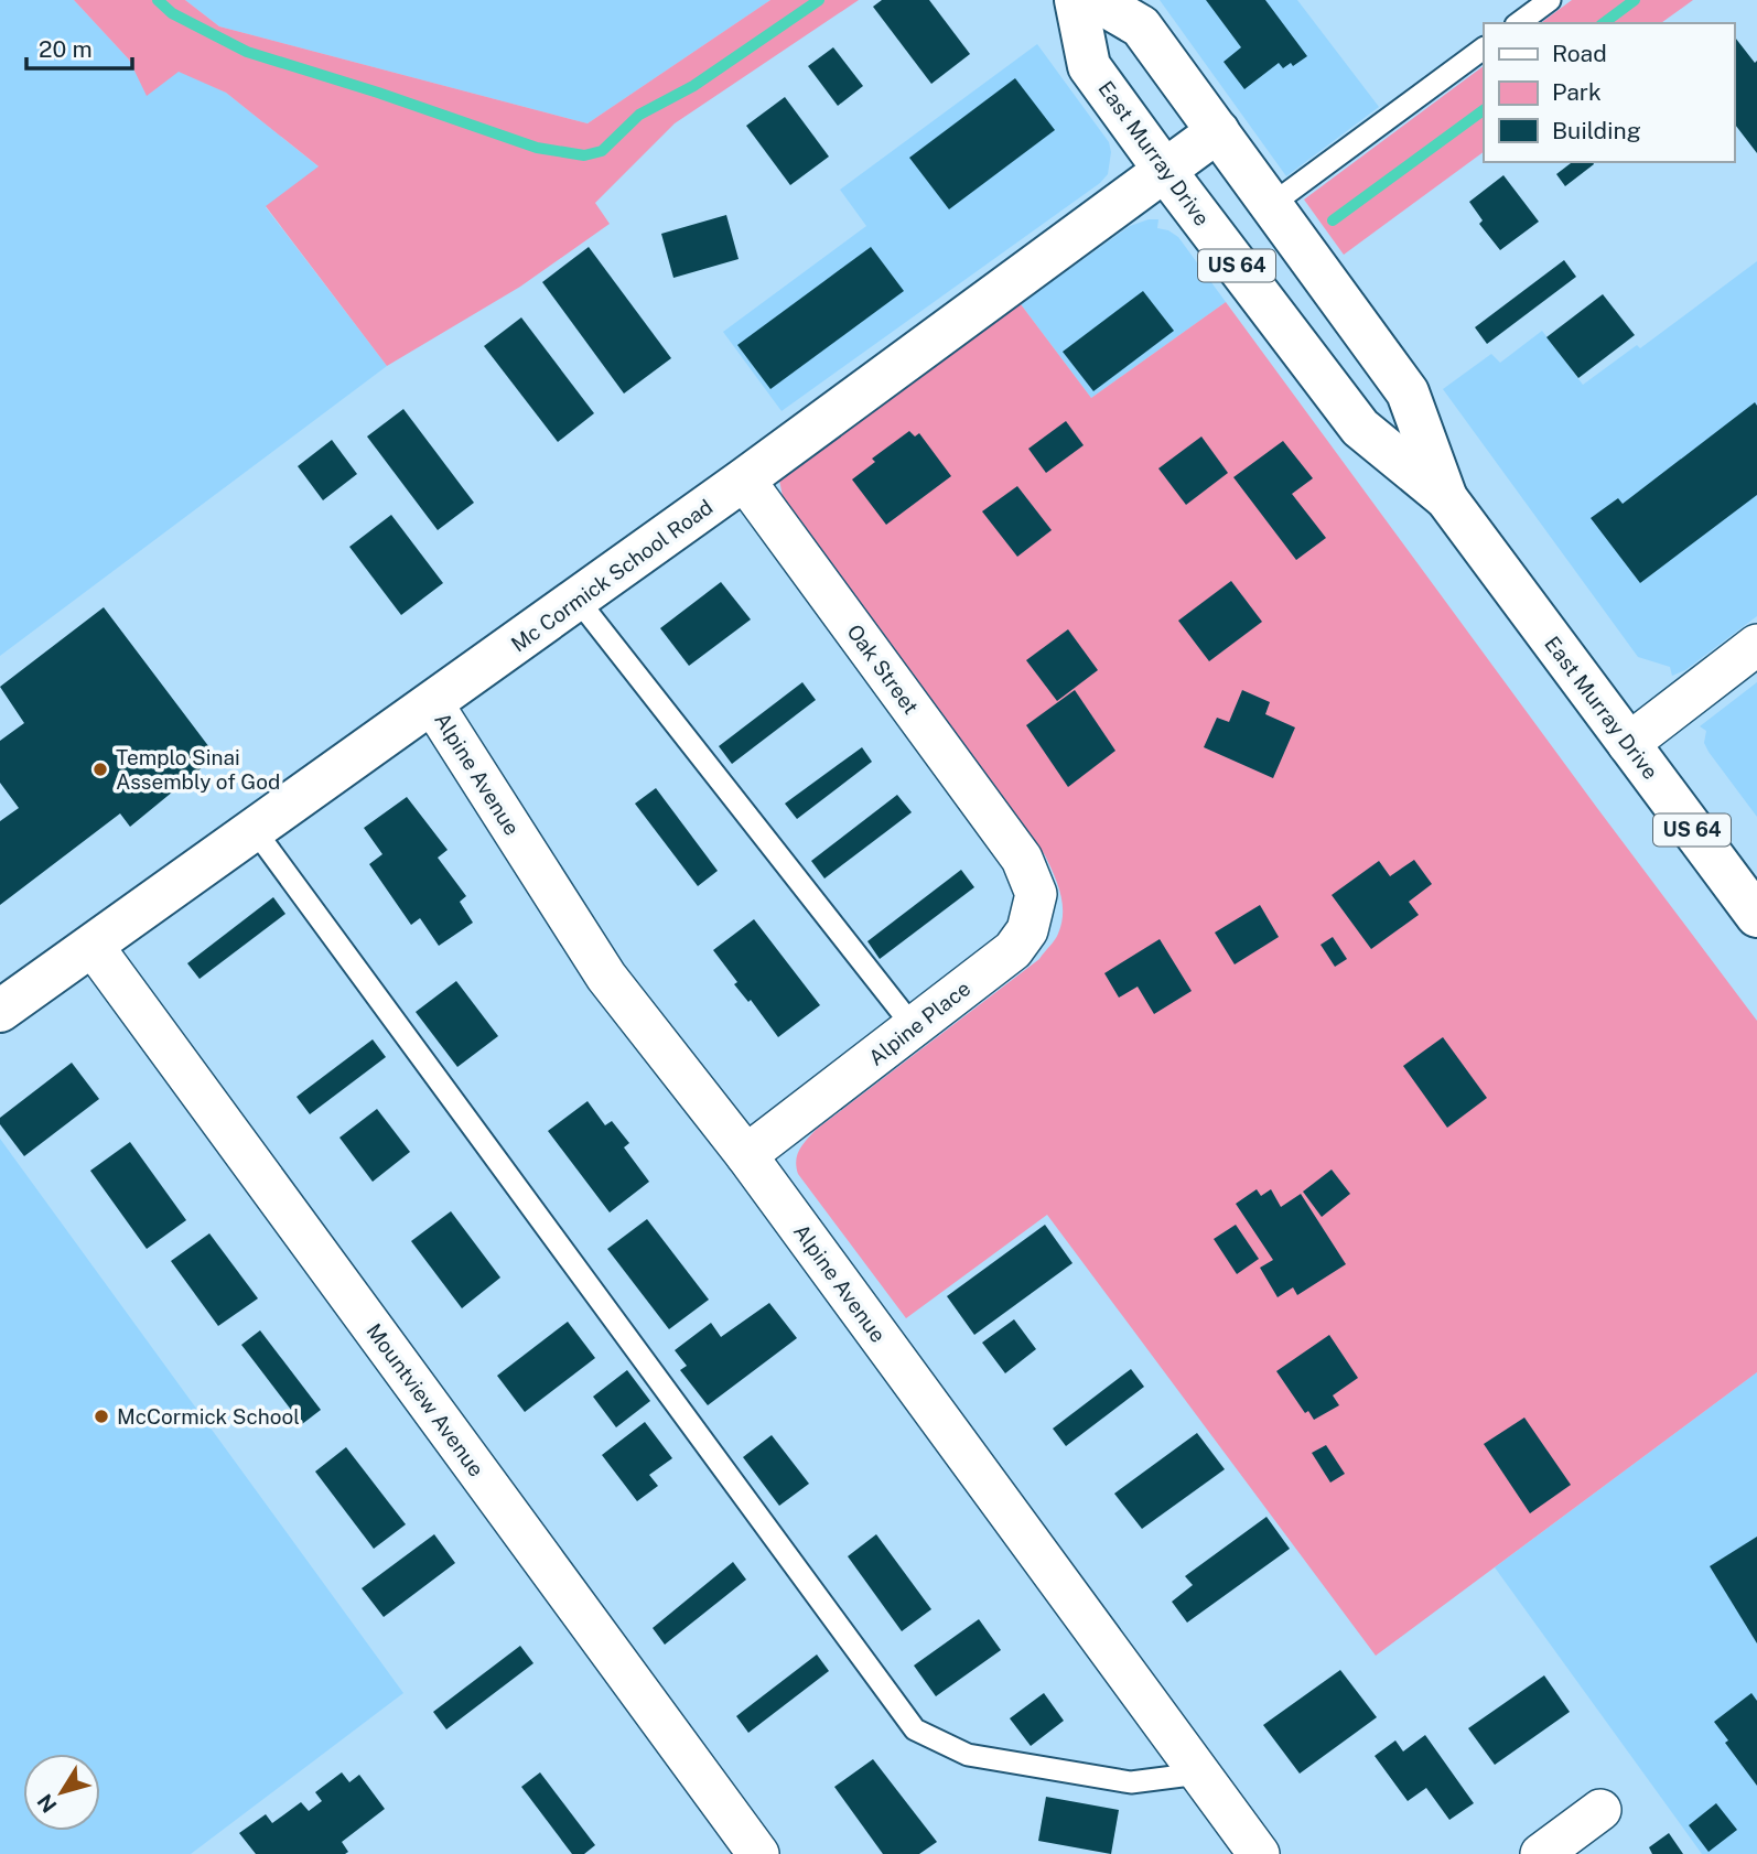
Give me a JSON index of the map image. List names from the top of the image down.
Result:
{
  "streets": {
    "main road": ["East Murray Drive", "US 64", "Mc Cormick School Road"],
    "street": [
      "Oak Street",
      "Alpine Avenue",
      "Alpine Place",
      "Mountview Avenue"
    ]
  },
  "crossings": [
    ["East Murray Drive", "Mc Cormick School Road"],
    ["Mc Cormick School Road", "Oak Street"],
    ["Mc Cormick School Road", "Alpine Avenue"],
    ["Mc Cormick School Road", "Mountview Avenue"],
    ["Oak Street", "Alpine Place"],
    ["Alpine Avenue", "Alpine Place"]
  ],
  "places": ["Templo Sinai Assembly of God", "McCormick School"],
  "legend": ["Road", "Park", "Building"],
  "scale_bar": "20 m",
  "north": "bottom left"
}
